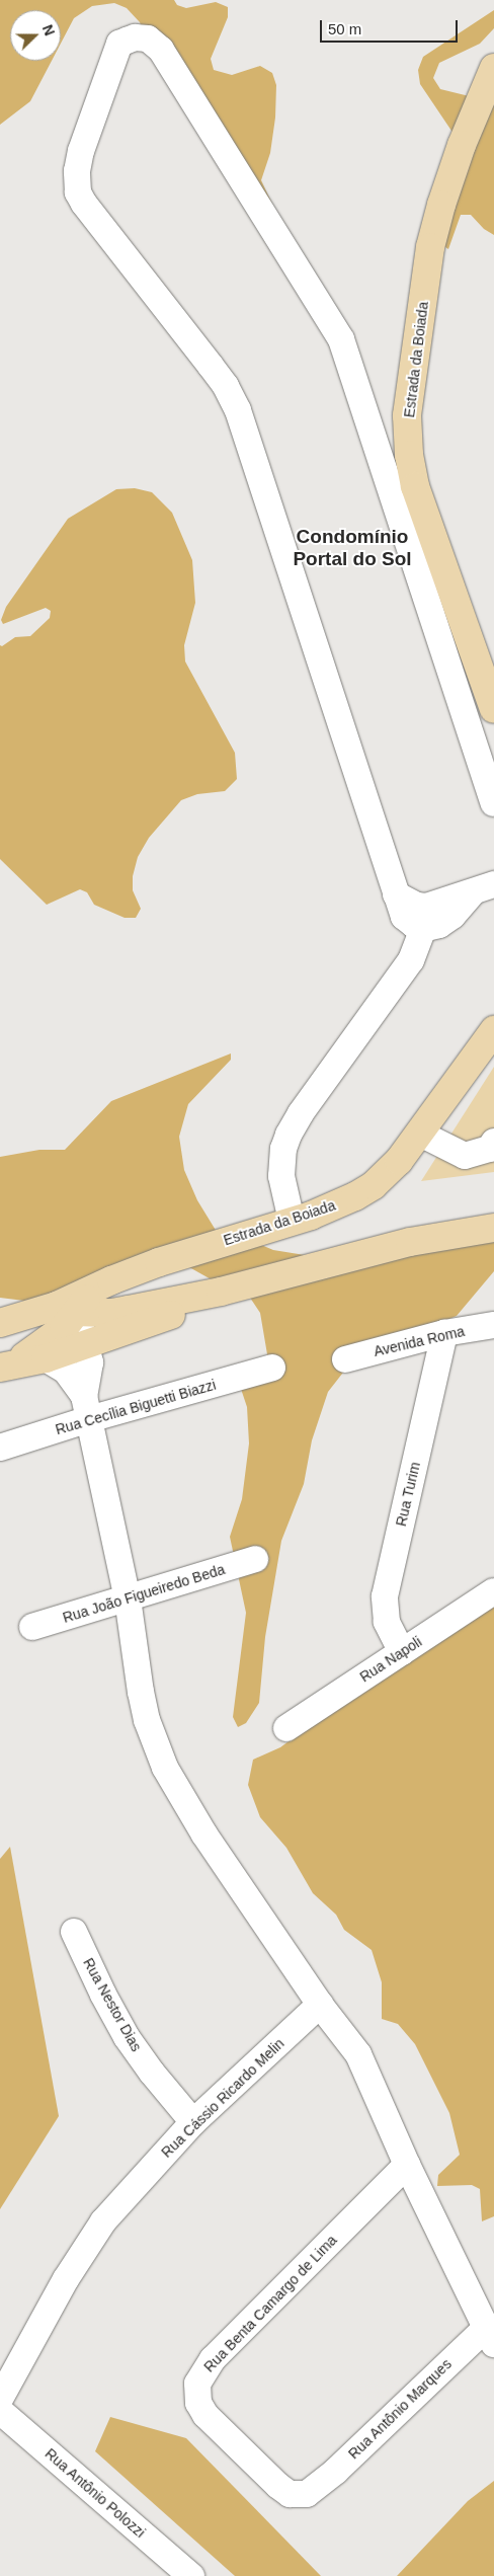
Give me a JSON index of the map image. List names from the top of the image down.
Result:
{
  "streets": {
    "main road": ["Estrada da Boiada"],
    "street": [
      "Avenida Roma",
      "Rua Cecília Biguetti Biazzi",
      "Rua Turim",
      "Rua João Figueiredo Beda",
      "Rua Napoli",
      "Rua Nestor Dias",
      "Rua Cássio Ricardo Melin",
      "Rua Benta Camargo de Lima",
      "Rua Antônio Marques",
      "Rua Antônio Polozzi"
    ]
  },
  "crossings": [
    ["Avenida Roma", "Rua Turim"],
    ["Rua Turim", "Rua Napoli"],
    ["Rua Nestor Dias", "Rua Cássio Ricardo Melin"],
    ["Rua Benta Camargo de Lima", "Rua Antônio Marques"]
  ],
  "districts": ["Condomínio Portal do Sol"],
  "scale_bar": "50 m",
  "north": "right"
}
